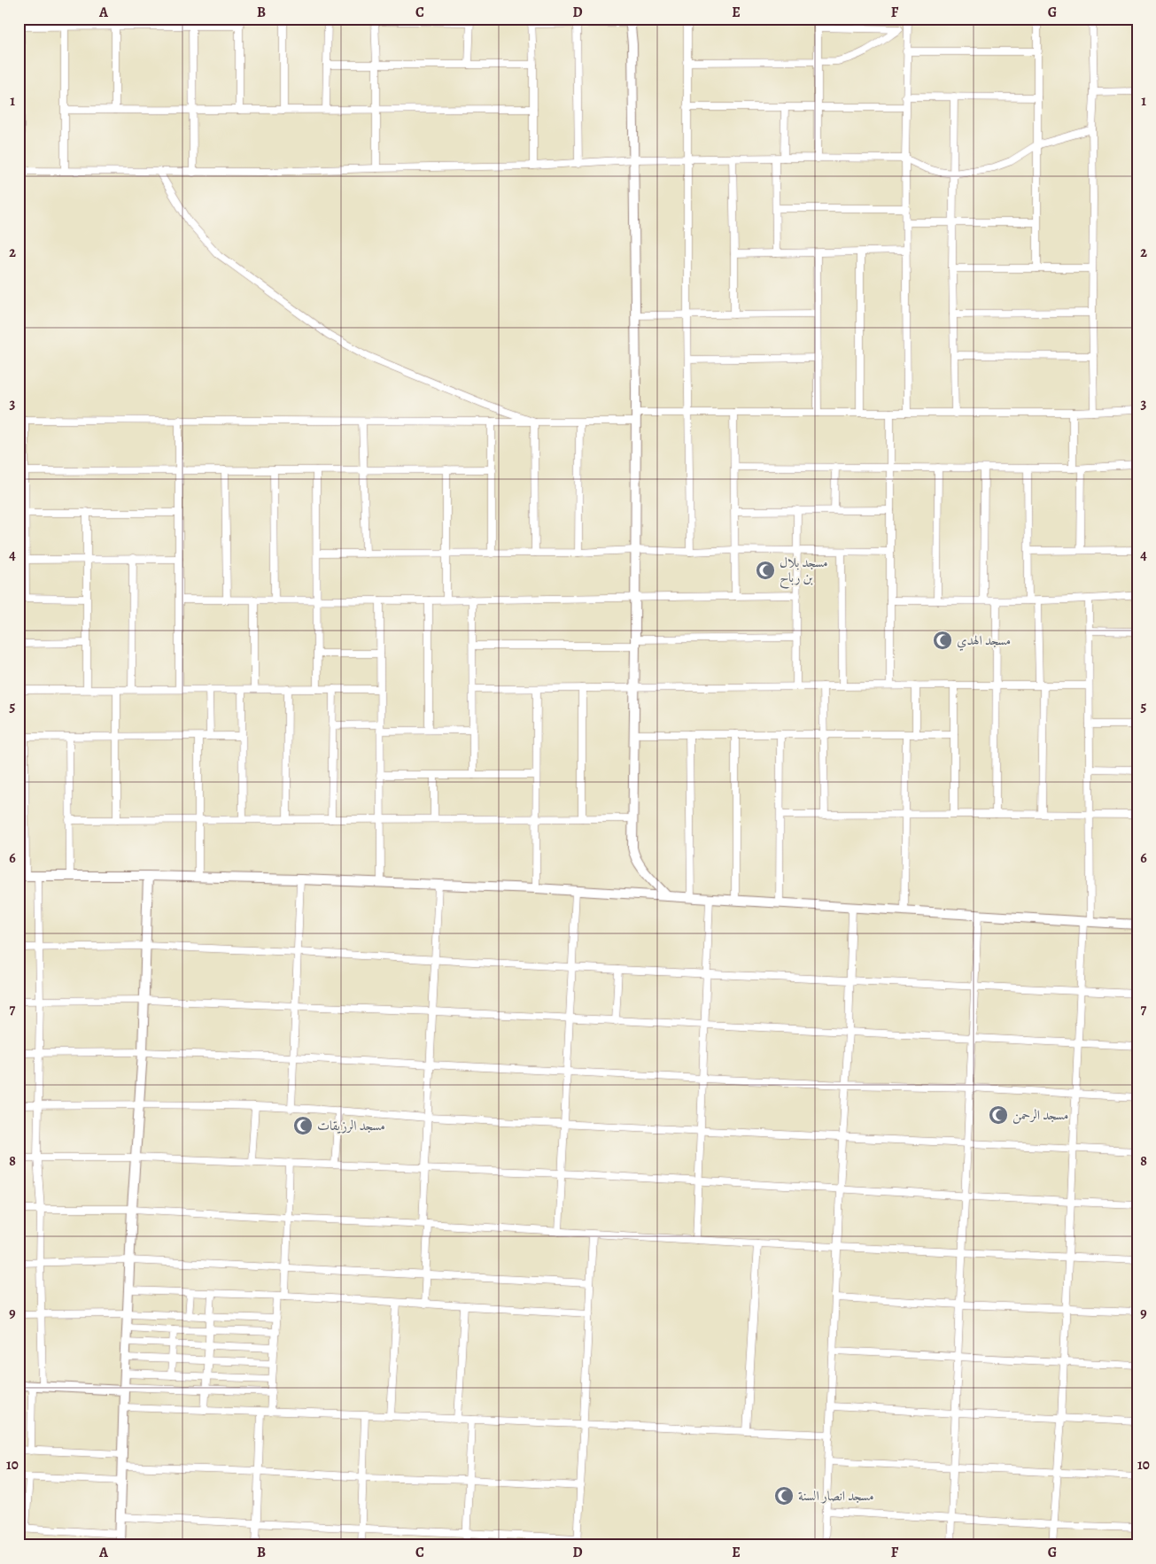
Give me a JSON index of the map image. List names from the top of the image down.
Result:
{
  "places": {
    "mosque": [
      "مسجد بلال بن رباح",
      "مسجد الهدي",
      "مسجد الرحمن",
      "مسجد الرزيقات",
      "مسجد انصار السنة"
    ]
  },
  "grid": {
    "columns": [
      "A",
      "B",
      "C",
      "D",
      "E",
      "F",
      "G"
    ],
    "rows": [
      "1",
      "2",
      "3",
      "4",
      "5",
      "6",
      "7",
      "8",
      "9",
      "10"
    ]
  }
}
